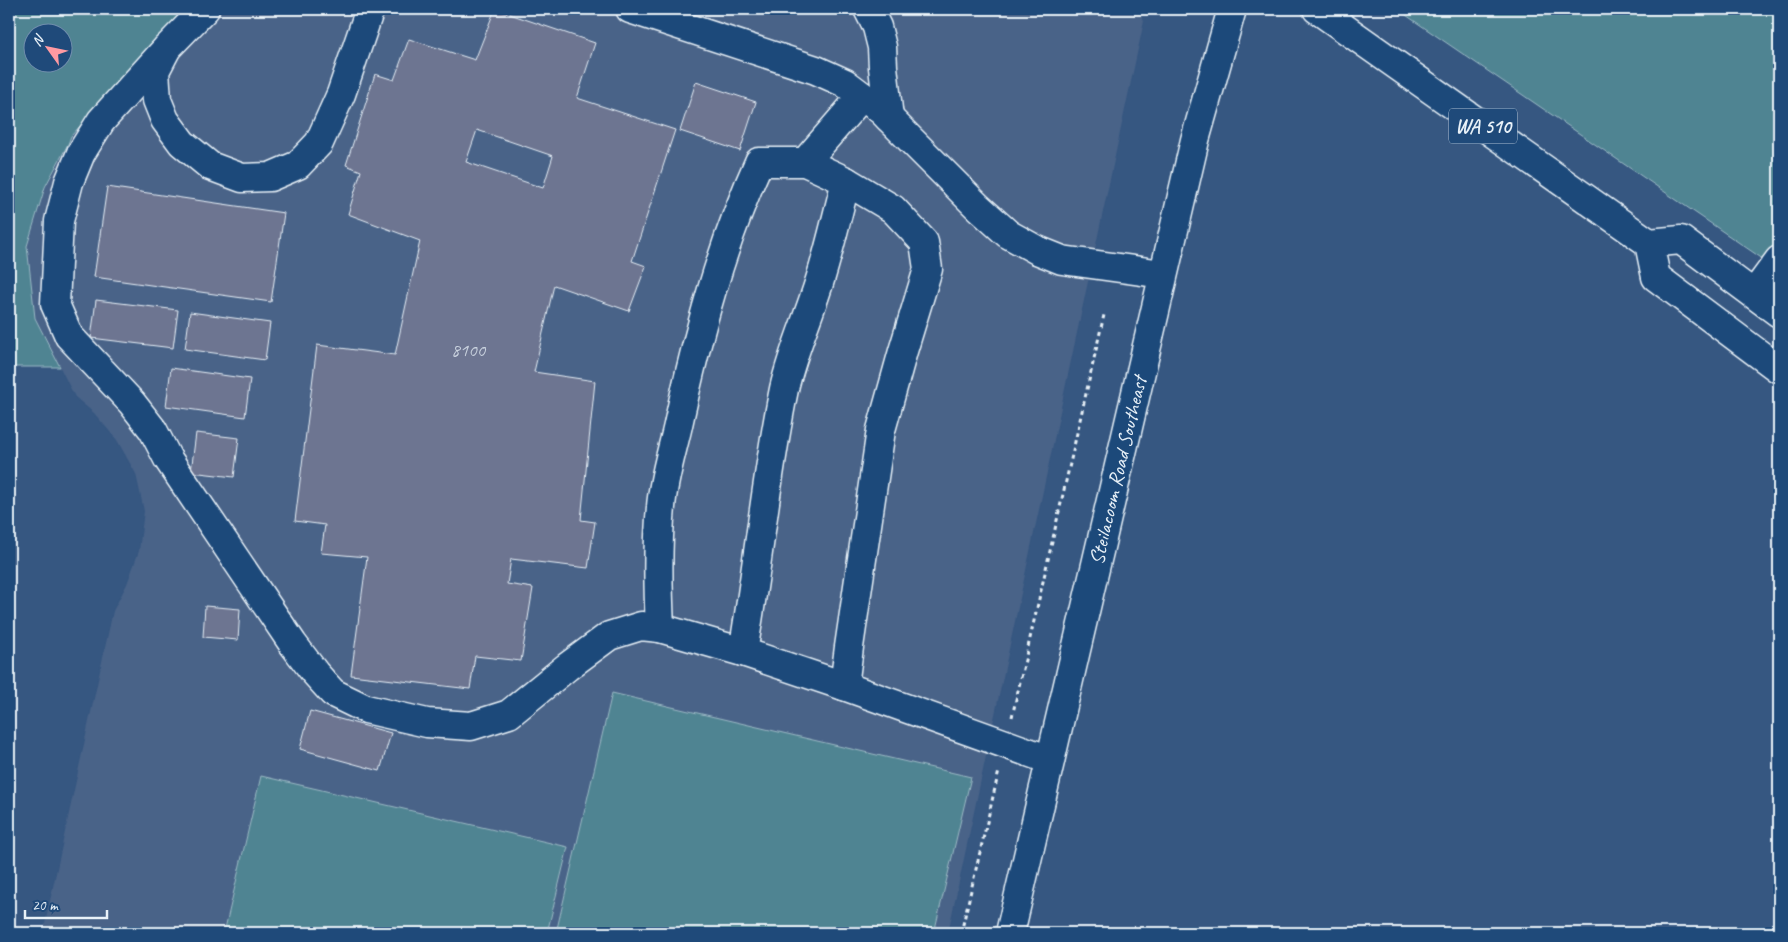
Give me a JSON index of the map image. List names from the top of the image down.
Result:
{
  "streets": {
    "street": ["WA 510", "Steilacoom Road Southeast"]
  },
  "house_numbers": ["8100"],
  "scale_bar": "20 m",
  "north": "top left"
}
